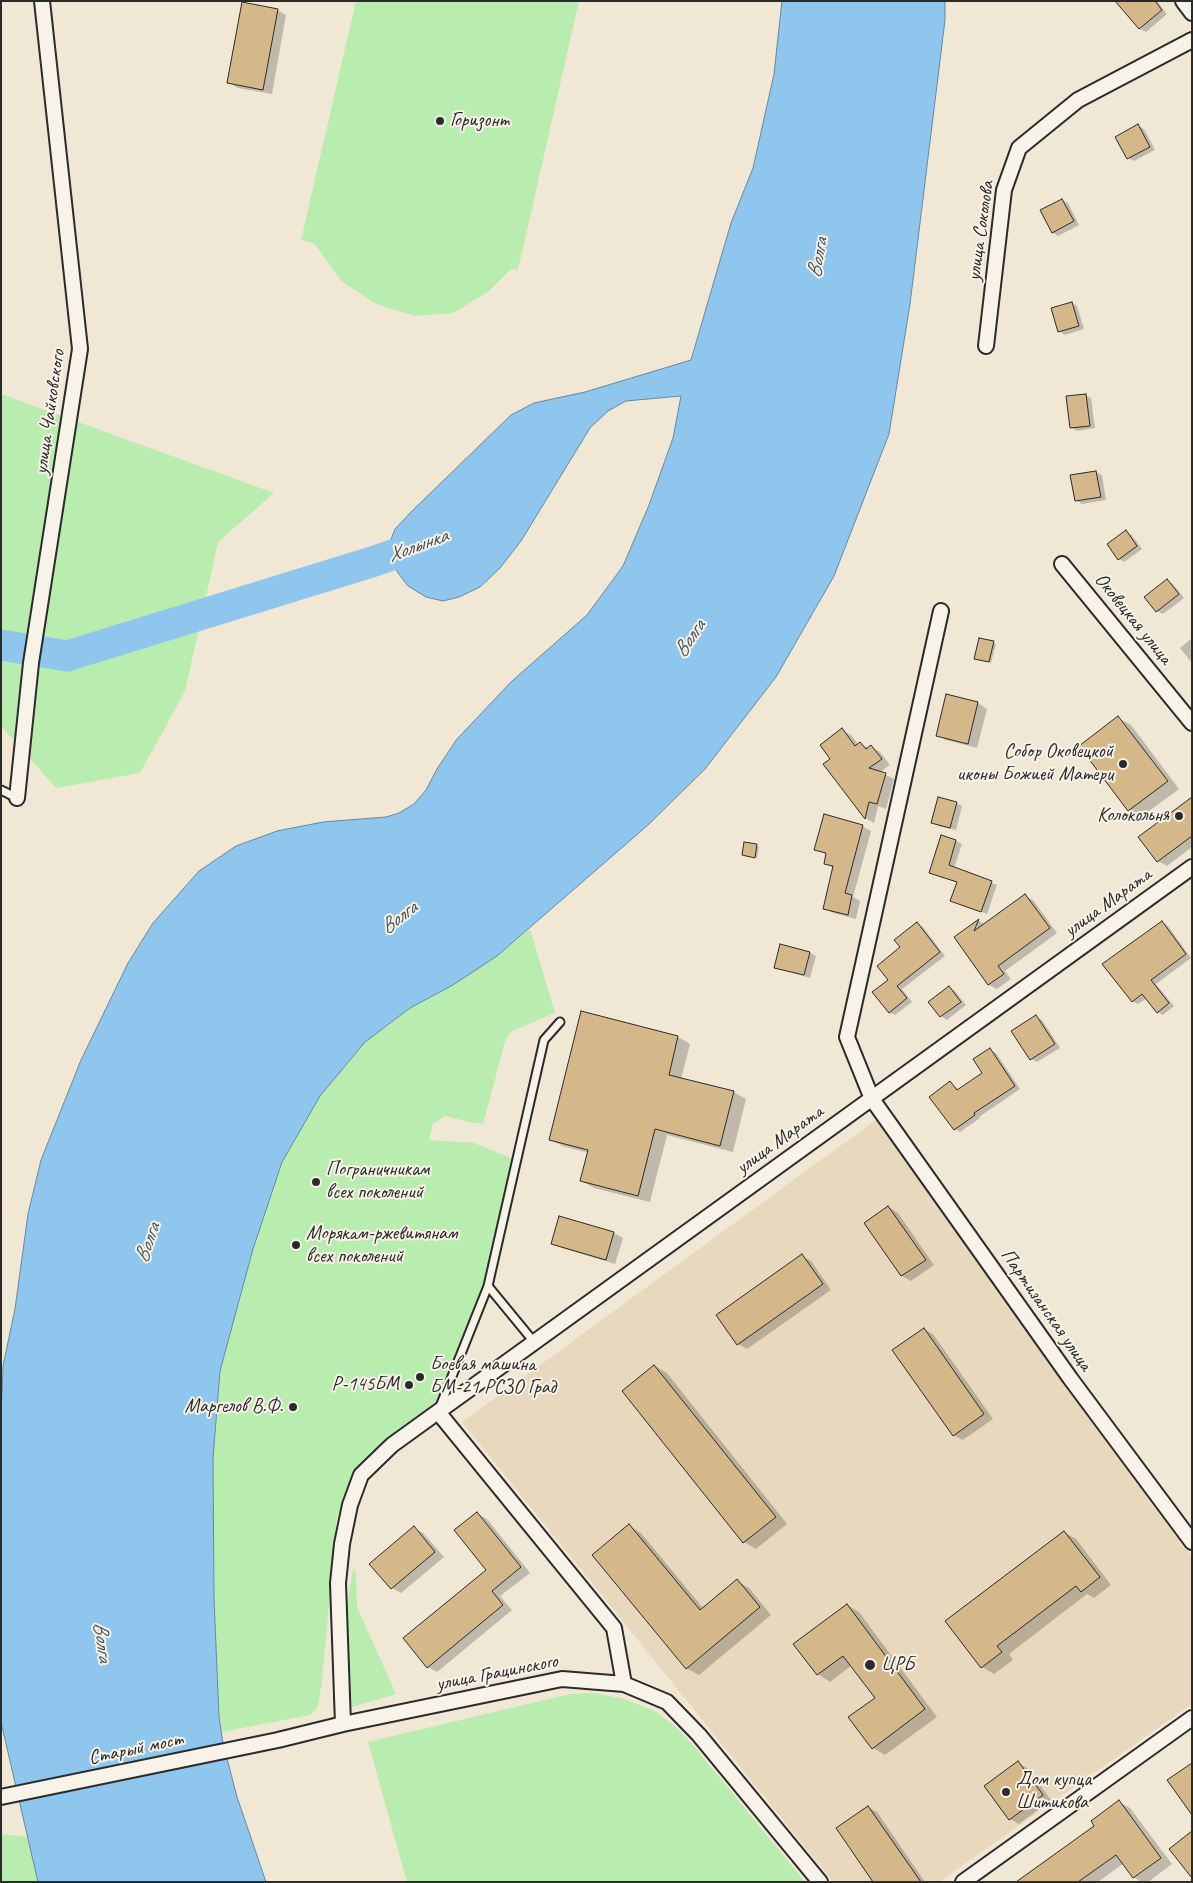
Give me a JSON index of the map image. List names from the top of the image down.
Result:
{
  "streets": {
    "street": [
      "улица Соколова",
      "улица Чайковского",
      "Оковецкая улица",
      "улица Марата",
      "Партизанская улица",
      "улица Грацинского",
      "Старый мост"
    ]
  },
  "crossings": [
    ["улица Марата", "Партизанская улица"],
    ["улица Марата", "улица Грацинского"],
    ["улица Грацинского", "Старый мост"]
  ],
  "water": ["Волга", "Холынка"],
  "places": [
    "Горизонт",
    "Собор Оковецкой иконы Божией Матери",
    "Колокольня",
    "Пограничникам всех поколений",
    "Морякам-ржевитянам всех поколений",
    "Боевая машина БМ-21 РСЗО Град",
    "Р-145БМ",
    "Маргелов В.Ф.",
    "ЦРБ",
    "Дом купца Шитикова"
  ]
}
